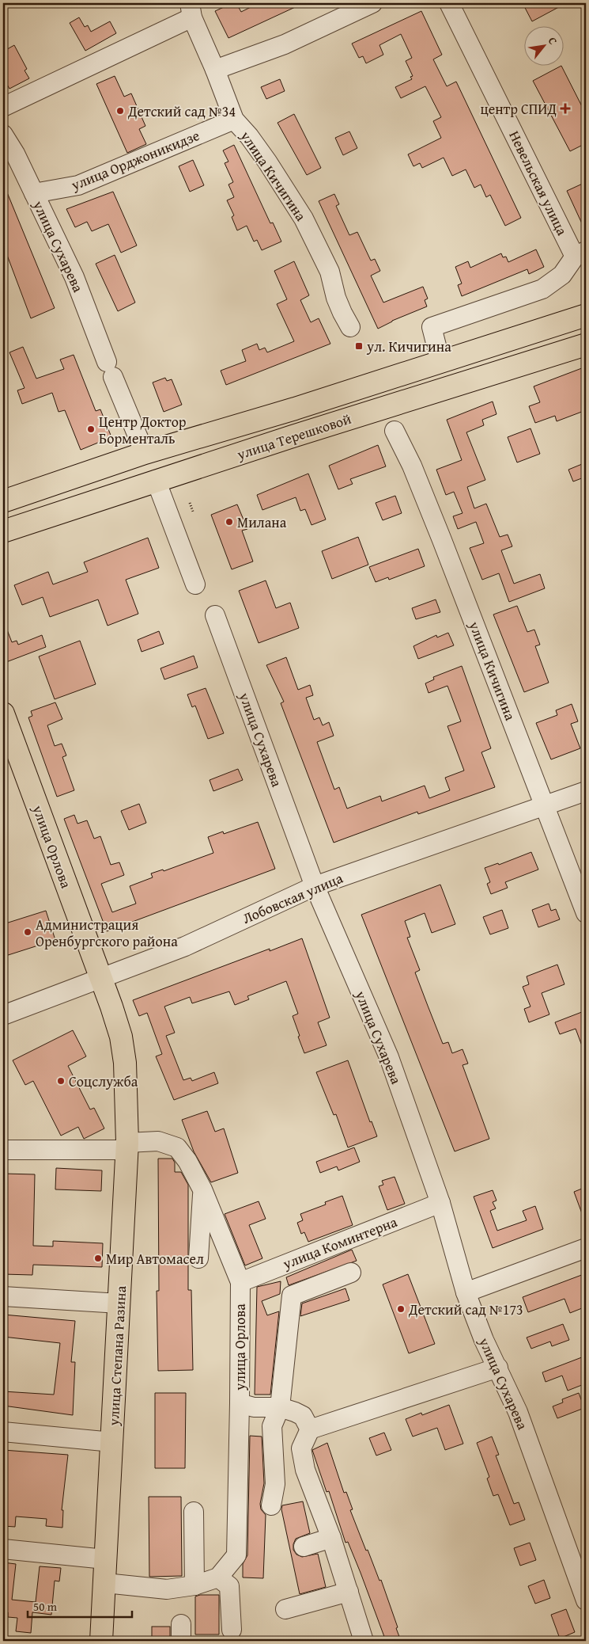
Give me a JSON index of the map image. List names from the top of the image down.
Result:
{
  "streets": {
    "main road": ["улица Терешковой", "улица Орлова", "улица Степана Разина"],
    "street": [
      "улица Орджоникидзе",
      "улица Кичигина",
      "Невельская улица",
      "улица Сухарева",
      "Лобовская улица",
      "улица Коминтерна"
    ]
  },
  "crossings": [
    ["улица Орджоникидзе", "улица Кичигина"],
    ["улица Орджоникидзе", "улица Сухарева"],
    ["улица Кичигина", "Лобовская улица"],
    ["улица Сухарева", "улица Терешковой"],
    ["улица Сухарева", "Лобовская улица"],
    ["улица Сухарева", "улица Коминтерна"],
    ["улица Орлова", "Лобовская улица"],
    ["улица Орлова", "улица Коминтерна"],
    ["улица Орлова", "улица Степана Разина"],
    ["Лобовская улица", "улица Степана Разина"]
  ],
  "places": {
    "health": ["центр СПИД"],
    "other": [
      "Детский сад №34",
      "Центр Доктор Борменталь",
      "Милана",
      "Администрация Оренбургского района",
      "Соцслужба",
      "Мир Автомасел",
      "Детский сад №173"
    ],
    "transit": ["ул. Кичигина"]
  },
  "scale_bar": "50 m",
  "north": "top right"
}
